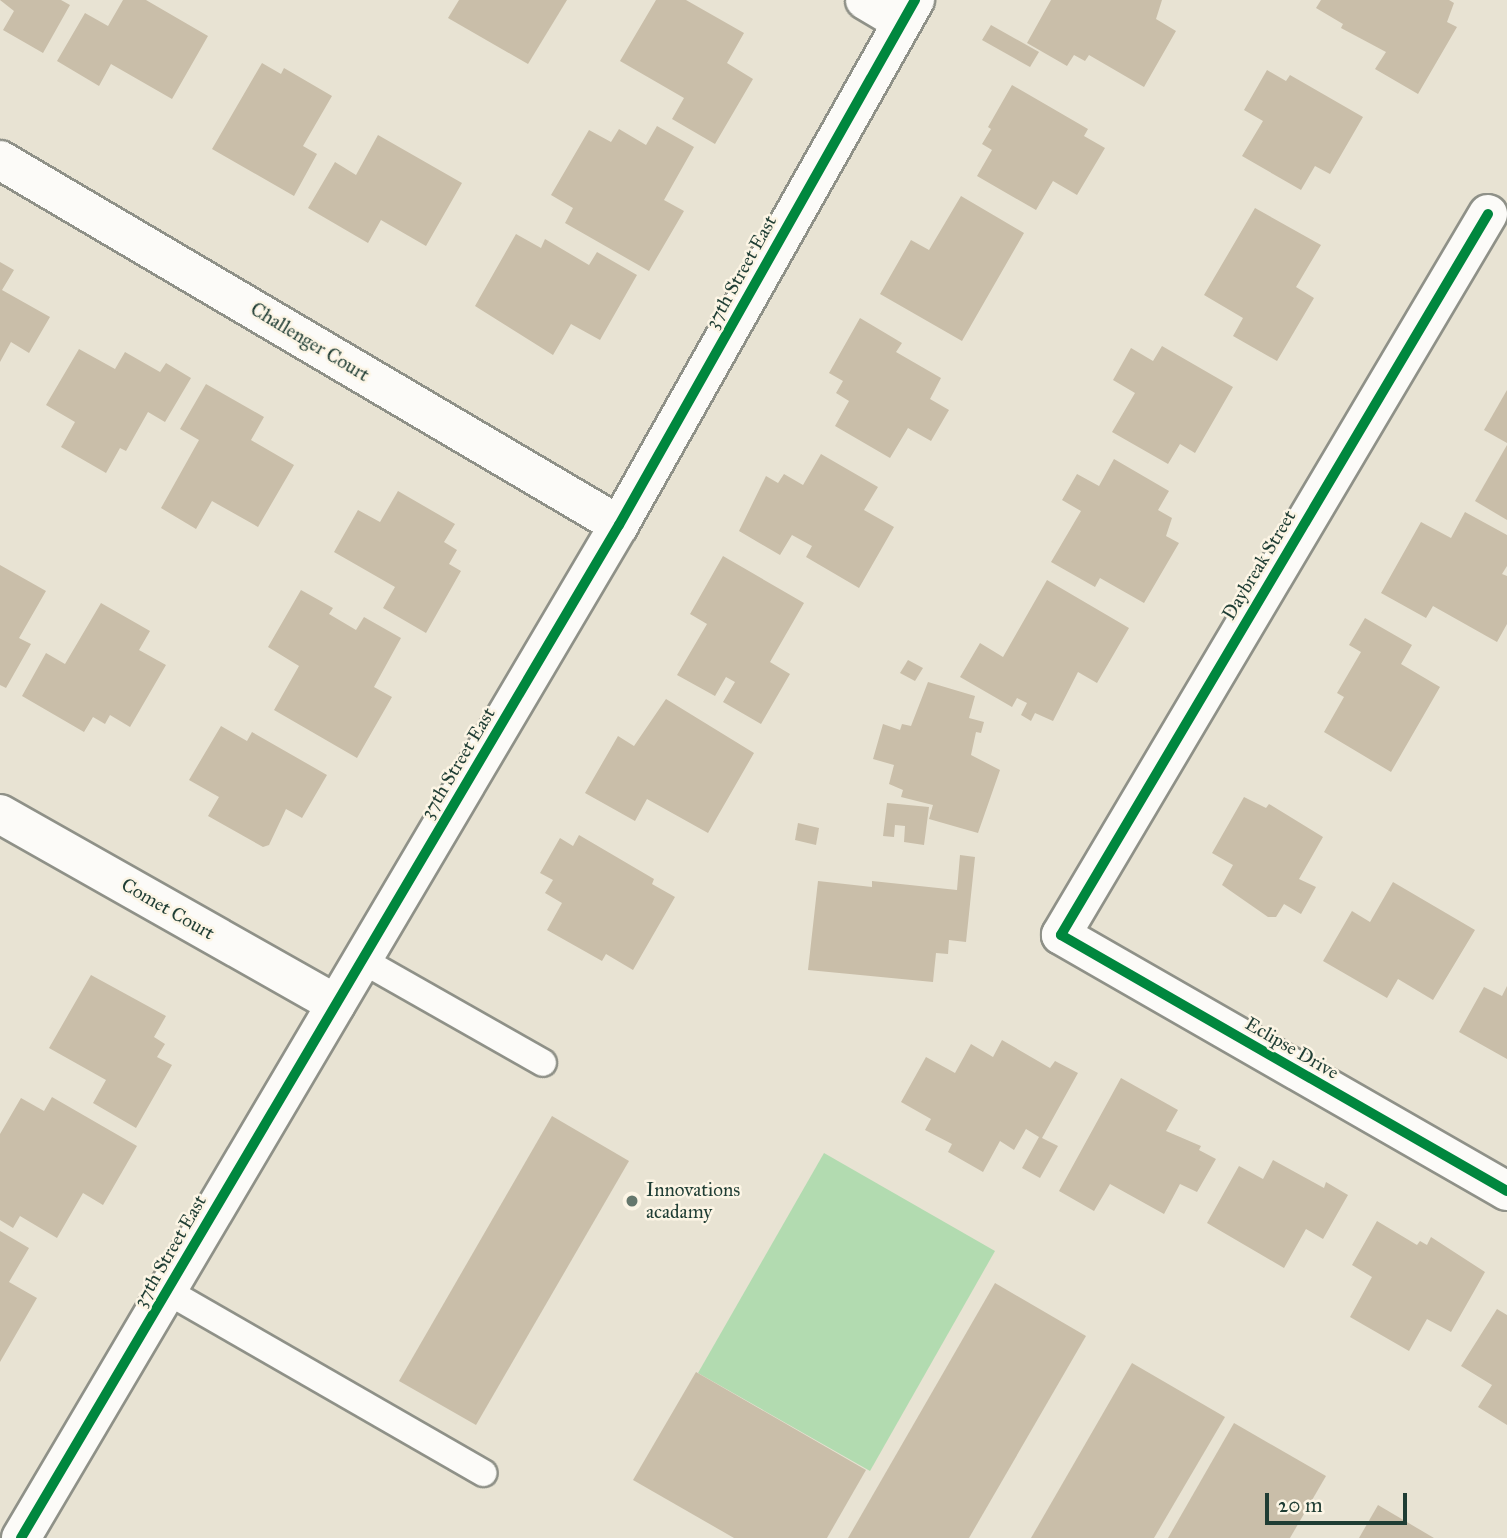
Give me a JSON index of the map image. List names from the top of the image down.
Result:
{
  "streets": {
    "street": [
      "37th Street East",
      "Challenger Court",
      "Daybreak Street",
      "Comet Court",
      "Eclipse Drive"
    ]
  },
  "crossings": [
    ["37th Street East", "Challenger Court"],
    ["37th Street East", "Comet Court"],
    ["Daybreak Street", "Eclipse Drive"]
  ],
  "places": ["Innovations acadamy"],
  "scale_bar": "20 m"
}
